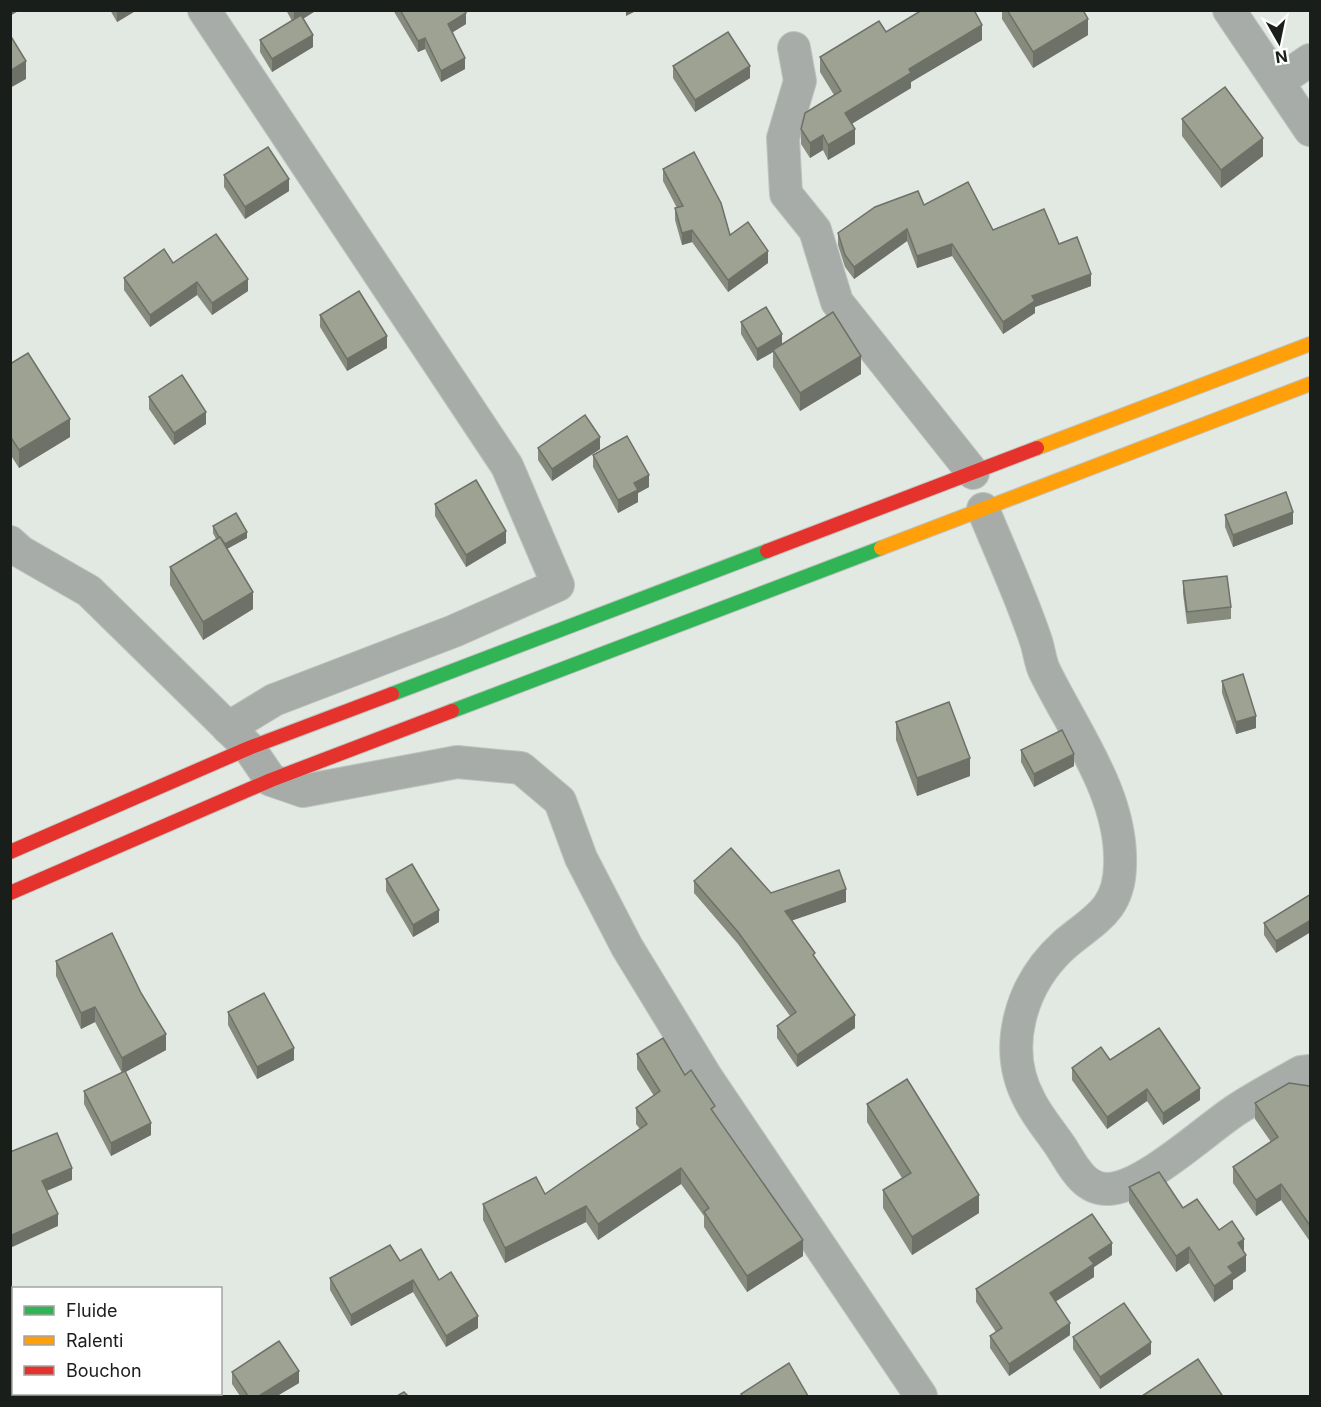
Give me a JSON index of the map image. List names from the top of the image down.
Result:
{
  "legend": ["Fluide", "Ralenti", "Bouchon"],
  "north": "bottom"
}
